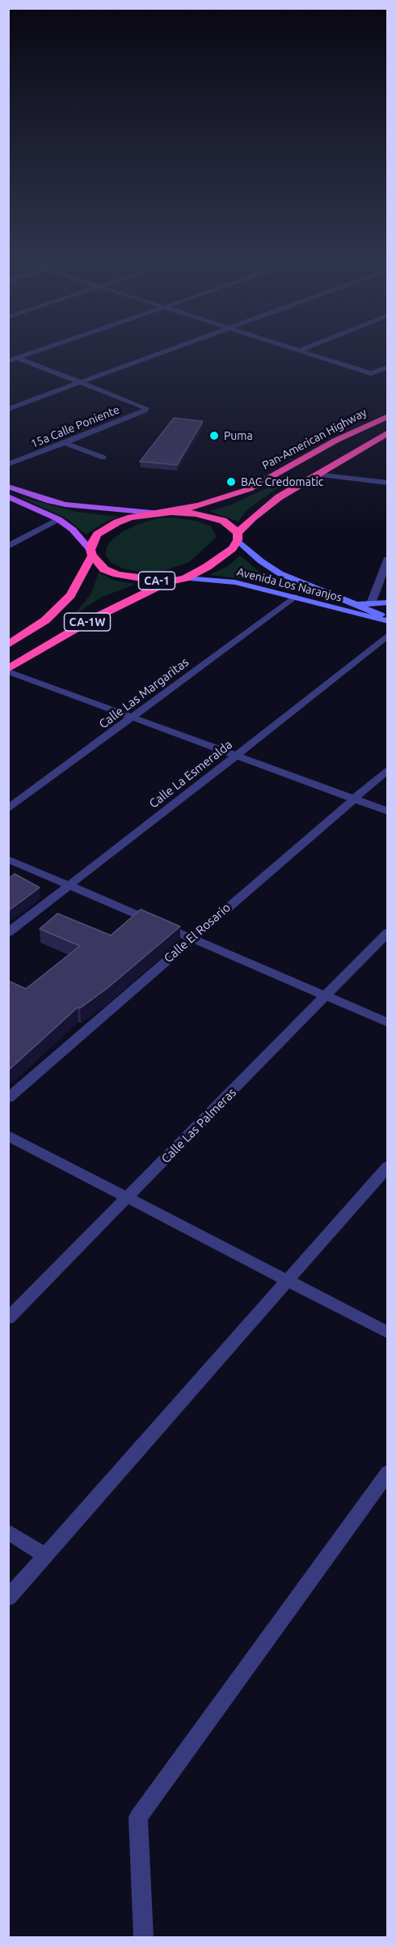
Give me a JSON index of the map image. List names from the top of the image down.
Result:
{
  "streets": {
    "highway": ["Pan-American Highway", "CA-1", "CA-1W"],
    "main road": ["Avenida Los Naranjos"],
    "street": [
      "15a Calle Poniente",
      "Calle Las Margaritas",
      "Calle La Esmeralda",
      "Calle El Rosario",
      "Calle Las Palmeras"
    ]
  },
  "crossings": [
    ["CA-1", "Avenida Los Naranjos"],
    ["CA-1", "CA-1W"],
    ["Avenida Los Naranjos", "Calle Las Margaritas"]
  ],
  "places": ["Puma", "BAC Credomatic"]
}
